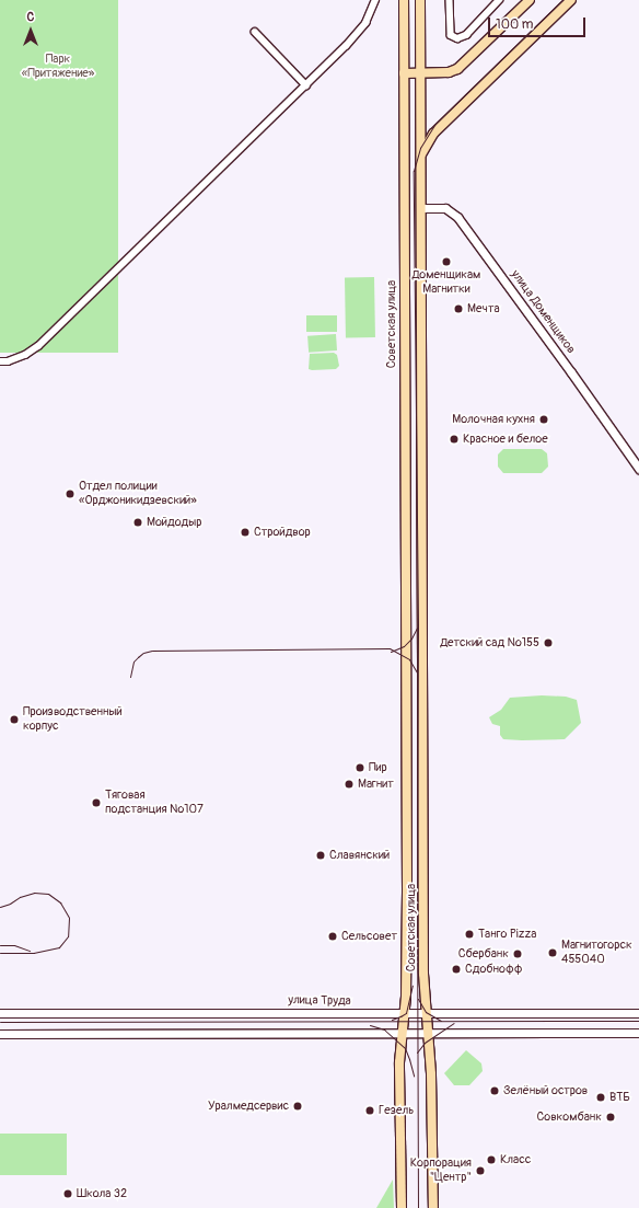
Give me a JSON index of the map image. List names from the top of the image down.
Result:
{
  "streets": {
    "main road": ["улица Доменщиков", "Советская улица", "улица Труда"]
  },
  "crossings": [
    ["улица Доменщиков", "Советская улица"],
    ["Советская улица", "улица Труда"]
  ],
  "parks": ["Парк «Притяжение»"],
  "places": [
    "Доменщикам Магнитки",
    "Мечта",
    "Молочная кухня",
    "Красное и белое",
    "Отдел полиции «Орджоникидзевский»",
    "Мойдодыр",
    "Стройдвор",
    "Детский сад №155",
    "Производственный корпус",
    "Пир",
    "Магнит",
    "Тяговая подстанция №107",
    "Славянский",
    "Танго Pizza",
    "Сельсовет",
    "Магнитогорск 455040",
    "Сбербанк",
    "Сдобнофф",
    "Зелёный остров",
    "ВТБ",
    "Уралмедсервис",
    "Гезель",
    "Совкомбанк",
    "Класс",
    "Корпорация \"Центр\"",
    "Школа 32"
  ],
  "scale_bar": "100 m",
  "north": "top"
}
